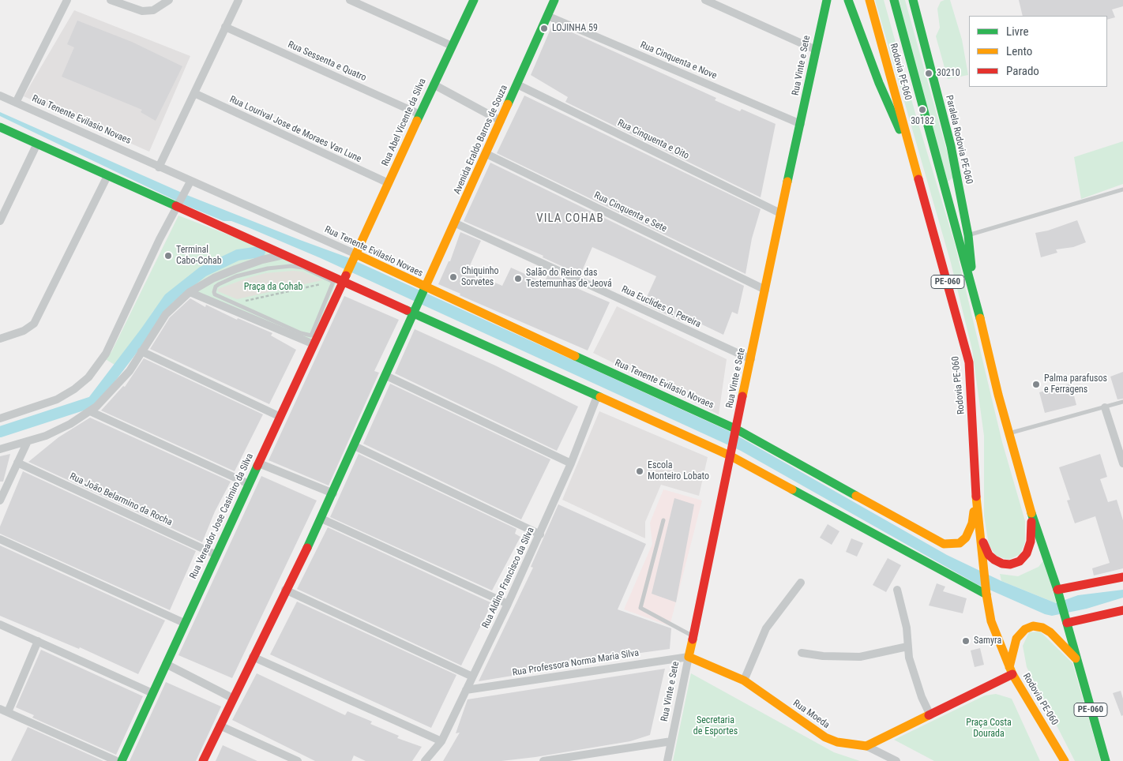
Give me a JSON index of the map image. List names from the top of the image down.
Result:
{
  "streets": {
    "main road": [
      "Rua Vinte e Sete",
      "Rodovia PE-060",
      "Rua Tenente Evilasio Novaes",
      "Rua Abel Vicente da Silva",
      "Avenida Eraldo Barros de Souza",
      "Paralela Rodovia PE-060",
      "PE-060",
      "Rua Vereador Jose Casimiro da Silva",
      "Rua Moeda"
    ],
    "street": [
      "Rua Cinquenta e Nove",
      "Rua Sessenta e Quatro",
      "Rua Lourival Jose de Moraes Van Lune",
      "Rua Cinquenta e Oito",
      "Rua Cinquenta e Sete",
      "Rua Euclides O. Pereira",
      "Rua João Belarmino da Rocha",
      "Rua Aldino Francisco da Silva",
      "Rua Professora Norma Maria Silva"
    ]
  },
  "crossings": [
    ["Rua Cinquenta e Nove", "Rua Vinte e Sete"],
    ["Rua Cinquenta e Nove", "Avenida Eraldo Barros de Souza"],
    ["Rua Sessenta e Quatro", "Rua Abel Vicente da Silva"],
    ["Rua Vinte e Sete", "Rua Tenente Evilasio Novaes"],
    ["Rua Vinte e Sete", "Rua Cinquenta e Oito"],
    ["Rua Vinte e Sete", "Rua Cinquenta e Sete"],
    ["Rua Vinte e Sete", "Rua Euclides O. Pereira"],
    ["Rua Vinte e Sete", "Rua Professora Norma Maria Silva"],
    ["Rua Vinte e Sete", "Rua Moeda"],
    ["Rodovia PE-060", "Rua Tenente Evilasio Novaes"],
    ["Rodovia PE-060", "Paralela Rodovia PE-060"],
    ["Rodovia PE-060", "PE-060"],
    ["Rua Tenente Evilasio Novaes", "Rua Abel Vicente da Silva"],
    ["Rua Tenente Evilasio Novaes", "Avenida Eraldo Barros de Souza"],
    ["Rua Abel Vicente da Silva", "Rua Lourival Jose de Moraes Van Lune"],
    ["Rua Abel Vicente da Silva", "Rua Vereador Jose Casimiro da Silva"],
    ["Avenida Eraldo Barros de Souza", "Rua Cinquenta e Oito"],
    ["Avenida Eraldo Barros de Souza", "Rua Cinquenta e Sete"],
    ["Avenida Eraldo Barros de Souza", "Rua Euclides O. Pereira"],
    ["Rua João Belarmino da Rocha", "Rua Vereador Jose Casimiro da Silva"],
    ["Rua Aldino Francisco da Silva", "Rua Professora Norma Maria Silva"],
    ["Rua Professora Norma Maria Silva", "Rua Moeda"]
  ],
  "districts": ["VILA COHAB"],
  "parks": ["Praça da Cohab", "Secretaria de Esportes", "Praça Costa Dourada"],
  "places": [
    "LOJINHA 59",
    "30210",
    "30182",
    "Terminal Cabo-Cohab",
    "Chiquinho Sorvetes",
    "Salão do Reino das Testemunhas de Jeová",
    "Palma parafusos e Ferragens",
    "Escola Monteiro Lobato",
    "Samyra"
  ],
  "legend": ["Livre", "Lento", "Parado"]
}
